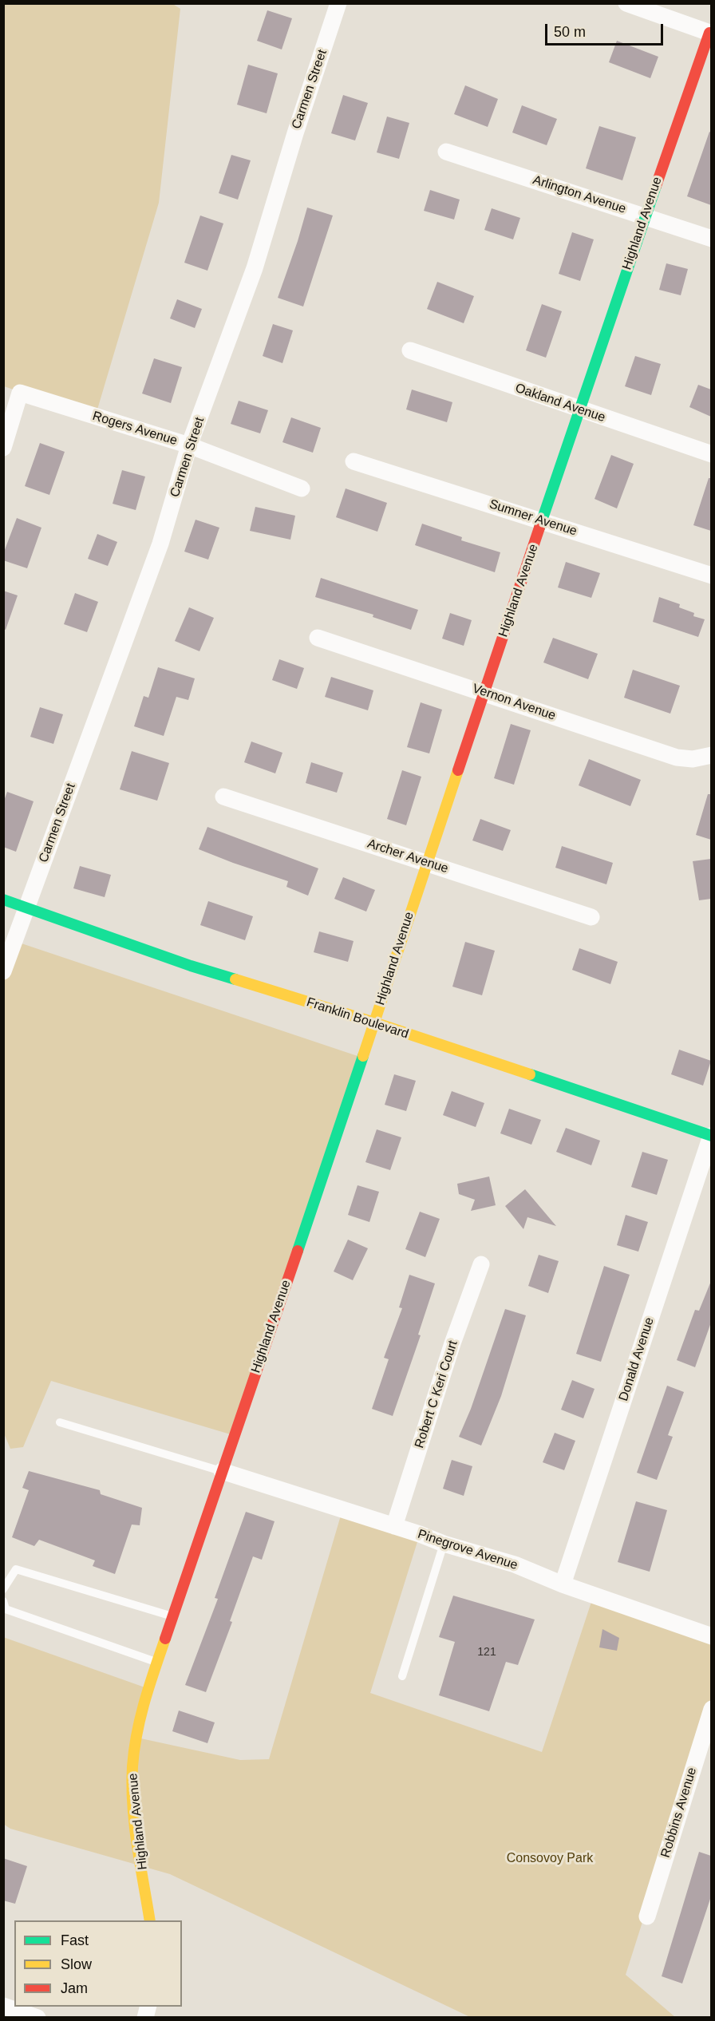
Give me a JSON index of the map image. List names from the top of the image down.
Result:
{
  "streets": {
    "street": [
      "Carmen Street",
      "Arlington Avenue",
      "Highland Avenue",
      "Oakland Avenue",
      "Rogers Avenue",
      "Sumner Avenue",
      "Vernon Avenue",
      "Archer Avenue",
      "Franklin Boulevard",
      "Donald Avenue",
      "Robert C Keri Court",
      "Pinegrove Avenue",
      "Robbins Avenue"
    ]
  },
  "crossings": [
    ["Carmen Street", "Rogers Avenue"],
    ["Carmen Street", "Franklin Boulevard"],
    ["Arlington Avenue", "Highland Avenue"],
    ["Highland Avenue", "Oakland Avenue"],
    ["Highland Avenue", "Sumner Avenue"],
    ["Highland Avenue", "Vernon Avenue"],
    ["Highland Avenue", "Archer Avenue"],
    ["Highland Avenue", "Franklin Boulevard"],
    ["Highland Avenue", "Pinegrove Avenue"],
    ["Franklin Boulevard", "Donald Avenue"],
    ["Donald Avenue", "Pinegrove Avenue"],
    ["Robert C Keri Court", "Pinegrove Avenue"]
  ],
  "parks": ["Consovoy Park"],
  "house_numbers": ["121"],
  "legend": ["Fast", "Slow", "Jam"],
  "scale_bar": "50 m"
}
